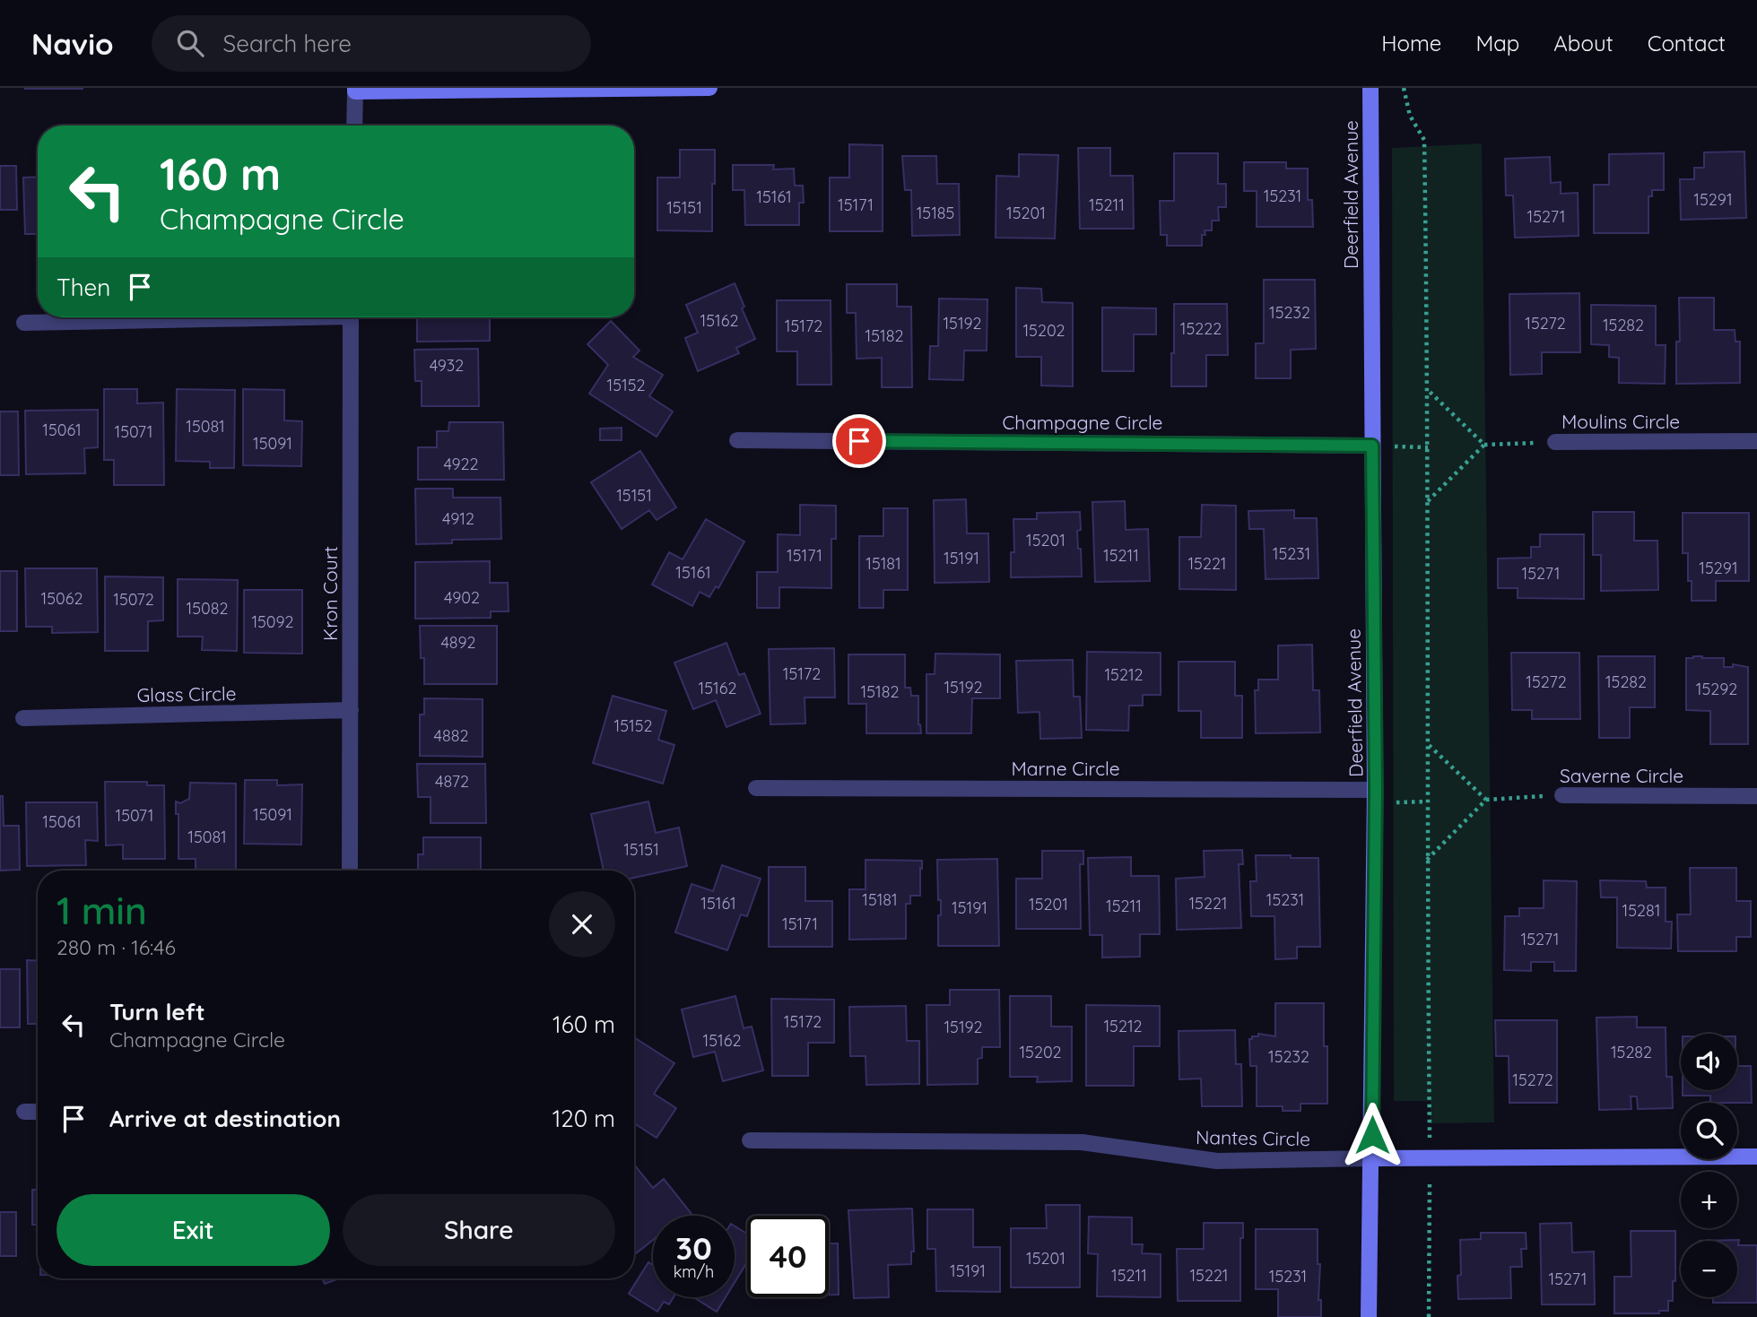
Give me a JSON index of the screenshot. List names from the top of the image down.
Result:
{
  "streets": {
    "street": [
      "Deerfield Avenue",
      "Moulins Circle",
      "Champagne Circle",
      "Kron Court",
      "Glass Circle",
      "Marne Circle",
      "Saverne Circle",
      "Nantes Circle"
    ]
  },
  "crossings": [
    ["Deerfield Avenue", "Champagne Circle"],
    ["Deerfield Avenue", "Marne Circle"],
    ["Deerfield Avenue", "Nantes Circle"],
    ["Kron Court", "Glass Circle"]
  ],
  "house_numbers": [
    "15231",
    "15161",
    "15291",
    "15171",
    "15211",
    "15151",
    "15185",
    "15201",
    "15271",
    "15232",
    "15162",
    "15192",
    "15272",
    "15282",
    "15172",
    "15222",
    "15202",
    "15182",
    "4932",
    "15152",
    "15081",
    "15061",
    "15071",
    "15091",
    "4922",
    "15151",
    "4912",
    "15201",
    "15231",
    "15171",
    "15211",
    "15191",
    "15181",
    "15221",
    "15291",
    "15161",
    "15271",
    "4902",
    "15062",
    "15072",
    "15082",
    "15092",
    "4892",
    "15172",
    "15212",
    "15272",
    "15282",
    "15192",
    "15162",
    "15292",
    "15182",
    "15152",
    "4882",
    "4872",
    "15091",
    "15071",
    "15061",
    "15081",
    "15151",
    "15181",
    "15231",
    "15161",
    "15221",
    "15201",
    "15211",
    "15191",
    "15281",
    "15171",
    "15271",
    "15172",
    "15212",
    "15192",
    "15162",
    "15202",
    "15282",
    "15232",
    "15272",
    "15201",
    "15191",
    "15211",
    "15221",
    "15231",
    "15271"
  ],
  "page": {
    "header": "Navio",
    "search": "Search here",
    "nav": [
      "Home",
      "Map",
      "About",
      "Contact"
    ],
    "turn": ["160 m", "Champagne Circle"],
    "then": "Then",
    "heading": ["1 min", "280 m · 16:46"],
    "list": [
      {
        "name": "Turn left",
        "note": "Champagne Circle",
        "value": "160 m"
      },
      {
        "name": "Arrive at destination",
        "value": "120 m"
      }
    ],
    "map_buttons": ["+", "−"],
    "buttons": ["Exit", "Share"],
    "speed": "30 km/h",
    "limit": "40"
  }
}
